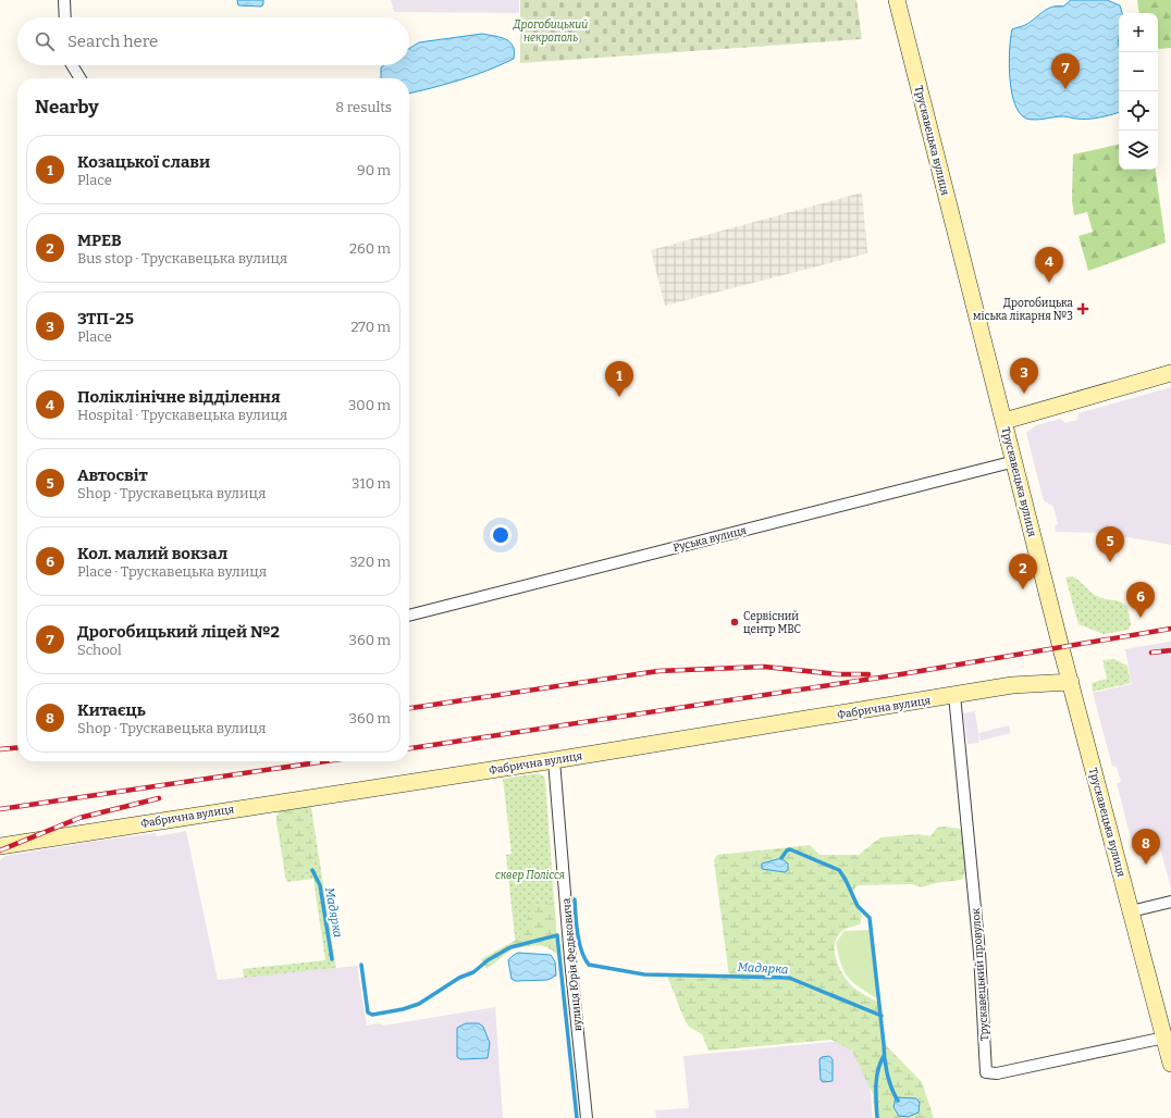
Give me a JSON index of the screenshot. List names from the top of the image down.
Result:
{
  "streets": {
    "street": [
      "Трускавецька вулиця",
      "Руська вулиця",
      "Фабрична вулиця",
      "вулиця Юрія Федьковича",
      "Трускавецький провулок"
    ]
  },
  "crossings": [
    ["Трускавецька вулиця", "Руська вулиця"],
    ["Трускавецька вулиця", "Фабрична вулиця"],
    ["Трускавецька вулиця", "Трускавецький провулок"],
    ["Фабрична вулиця", "вулиця Юрія Федьковича"],
    ["Фабрична вулиця", "Трускавецький провулок"]
  ],
  "water": ["Мадярка"],
  "parks": ["Дрогобицький некрополь", "сквер Полісся"],
  "places": {
    "health": ["Дрогобицька міська лікарня №3"],
    "other": ["Сервісний центр МВС"]
  },
  "page": {
    "map_buttons": ["+", "−"],
    "search": "Search here",
    "pins": [
      "7",
      "4",
      "3",
      "1",
      "5",
      "2",
      "6",
      "8"
    ],
    "heading": ["Nearby", "8 results"],
    "list": [
      {
        "mark": "1",
        "name": "Козацької слави",
        "note": "Place",
        "value": "90 m"
      },
      {
        "mark": "2",
        "name": "МРЕВ",
        "note": "Bus stop · Трускавецька вулиця",
        "value": "260 m"
      },
      {
        "mark": "3",
        "name": "ЗТП-25",
        "note": "Place",
        "value": "270 m"
      },
      {
        "mark": "4",
        "name": "Поліклінічне відділення",
        "note": "Hospital · Трускавецька вулиця",
        "value": "300 m"
      },
      {
        "mark": "5",
        "name": "Автосвіт",
        "note": "Shop · Трускавецька вулиця",
        "value": "310 m"
      },
      {
        "mark": "6",
        "name": "Кол. малий вокзал",
        "note": "Place · Трускавецька вулиця",
        "value": "320 m"
      },
      {
        "mark": "7",
        "name": "Дрогобицький ліцей №2",
        "note": "School",
        "value": "360 m"
      },
      {
        "mark": "8",
        "name": "Китаєць",
        "note": "Shop · Трускавецька вулиця",
        "value": "360 m"
      }
    ]
  }
}
